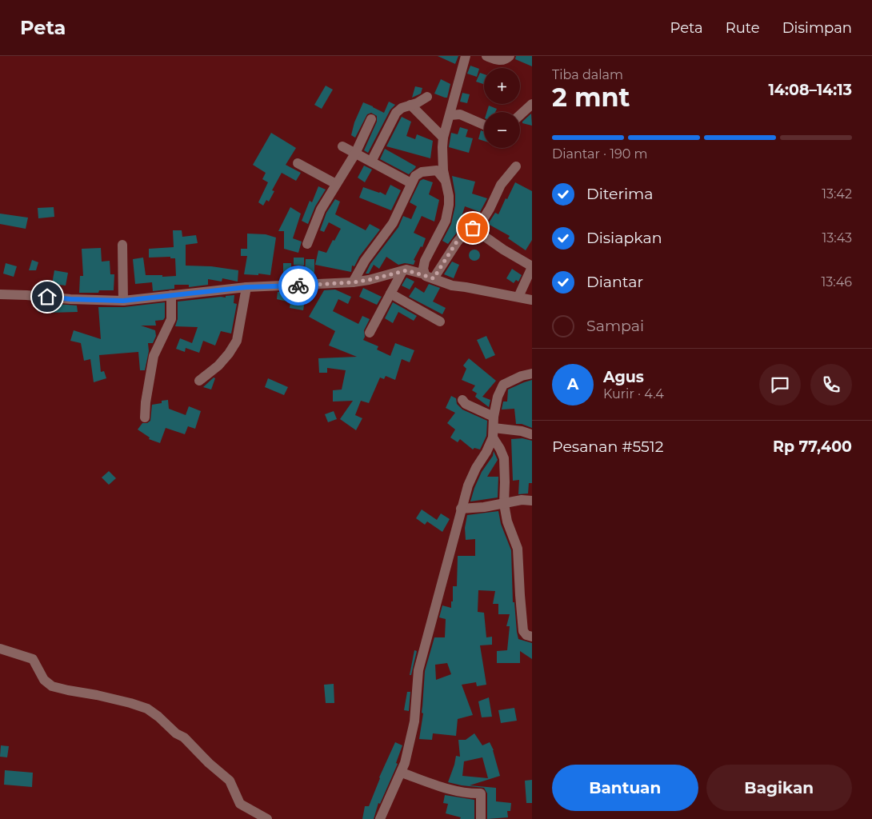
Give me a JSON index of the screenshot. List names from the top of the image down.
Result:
{
  "page": {
    "header": "Peta",
    "nav": ["Peta", "Rute", "Disimpan"],
    "heading": ["2 mnt", "Tiba dalam", "14:08–14:13"],
    "panel": [
      "Agus",
      "Kurir · 4.4",
      "Pesanan #5512",
      "Rp 77,400"
    ],
    "map_buttons": ["+", "−"],
    "bar": "Diantar · 190 m",
    "list": [
      ["Diterima", "13:42"],
      ["Disiapkan", "13:43"],
      ["Diantar", "13:46"],
      "Sampai"
    ],
    "round": "A",
    "buttons": ["Bantuan", "Bagikan"]
  }
}
